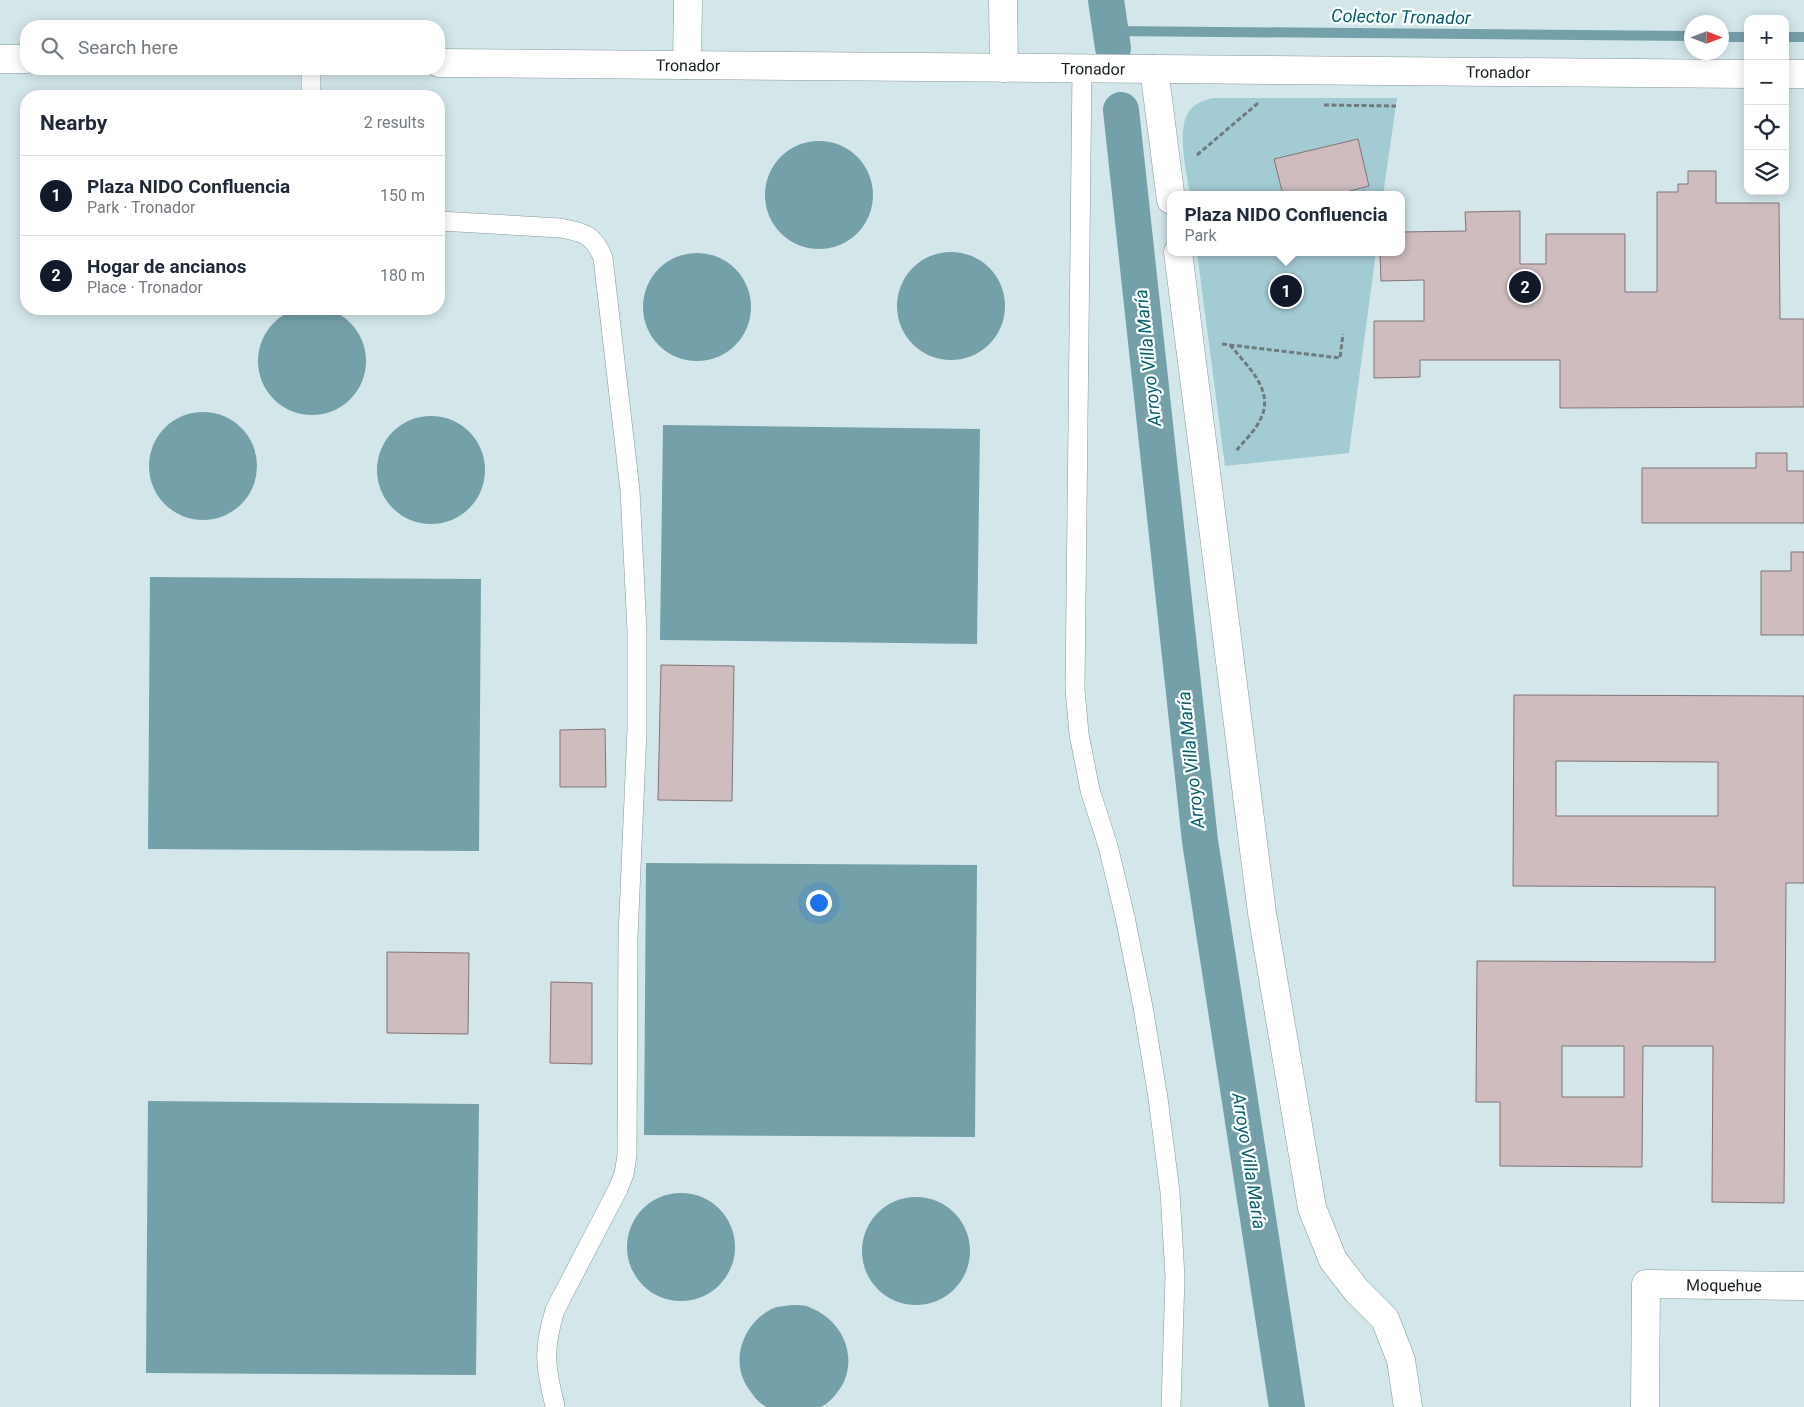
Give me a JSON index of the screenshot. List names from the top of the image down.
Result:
{
  "streets": {
    "street": ["Tronador", "Moquehue"]
  },
  "water": ["Colector Tronador", "Arroyo Villa María"],
  "north": "right",
  "page": {
    "map_buttons": ["+", "−"],
    "search": "Search here",
    "heading": ["Nearby", "2 results"],
    "list": [
      {
        "mark": "1",
        "name": "Plaza NIDO Confluencia",
        "note": "Park · Tronador",
        "value": "150 m"
      },
      {
        "mark": "2",
        "name": "Hogar de ancianos",
        "note": "Place · Tronador",
        "value": "180 m"
      }
    ],
    "popup": ["Plaza NIDO Confluencia", "Park"],
    "pins": ["2", "1"]
  }
}
